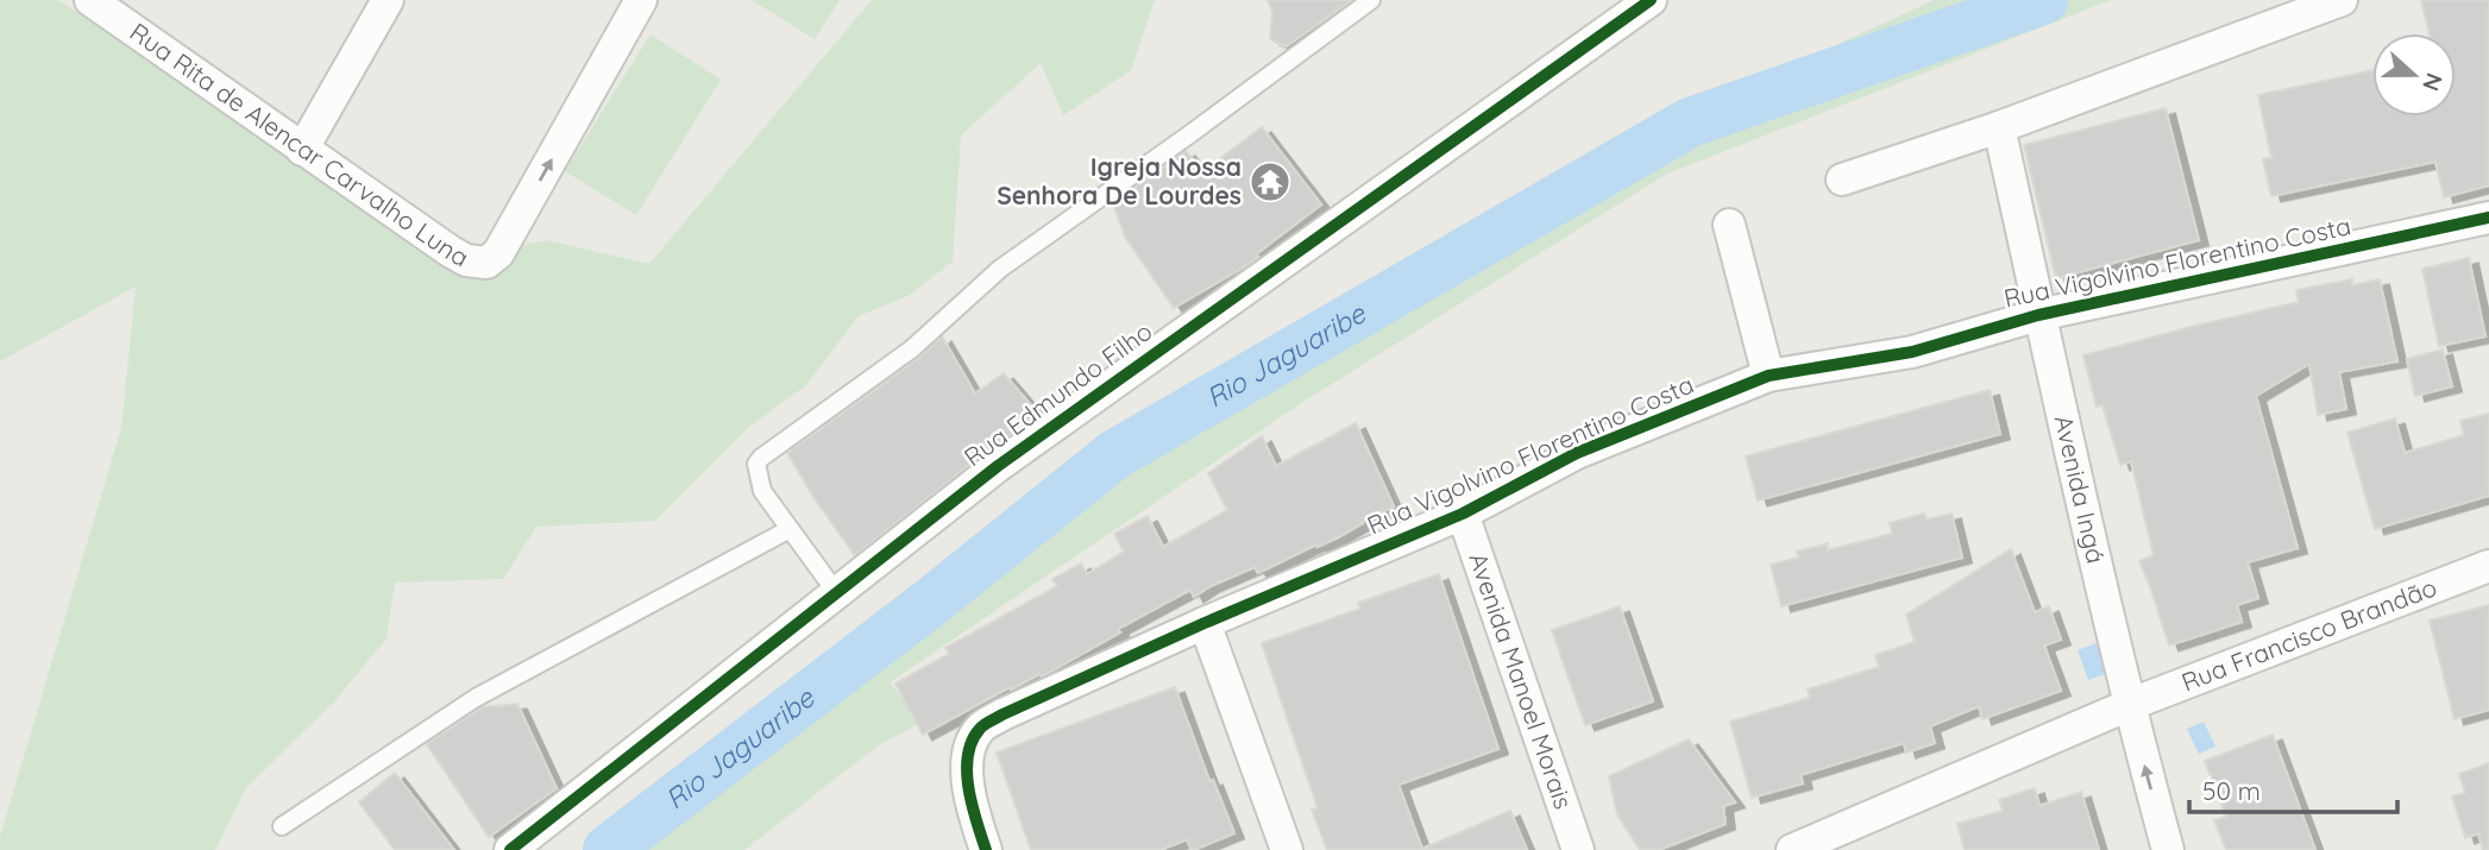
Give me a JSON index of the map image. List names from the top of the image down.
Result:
{
  "streets": {
    "street": [
      "Rua Rita de Alencar Carvalho Luna",
      "Rua Vigolvino Florentino Costa",
      "Rua Edmundo Filho",
      "Avenida Ingá",
      "Rua Francisco Brandão",
      "Avenida Manoel Morais"
    ]
  },
  "crossings": [
    ["Rua Vigolvino Florentino Costa", "Avenida Ingá"],
    ["Rua Vigolvino Florentino Costa", "Avenida Manoel Morais"],
    ["Avenida Ingá", "Rua Francisco Brandão"]
  ],
  "water": ["Rio Jaguaribe"],
  "places": {
    "temple": ["Igreja Nossa Senhora De Lourdes"]
  },
  "scale_bar": "50 m",
  "north": "right"
}
